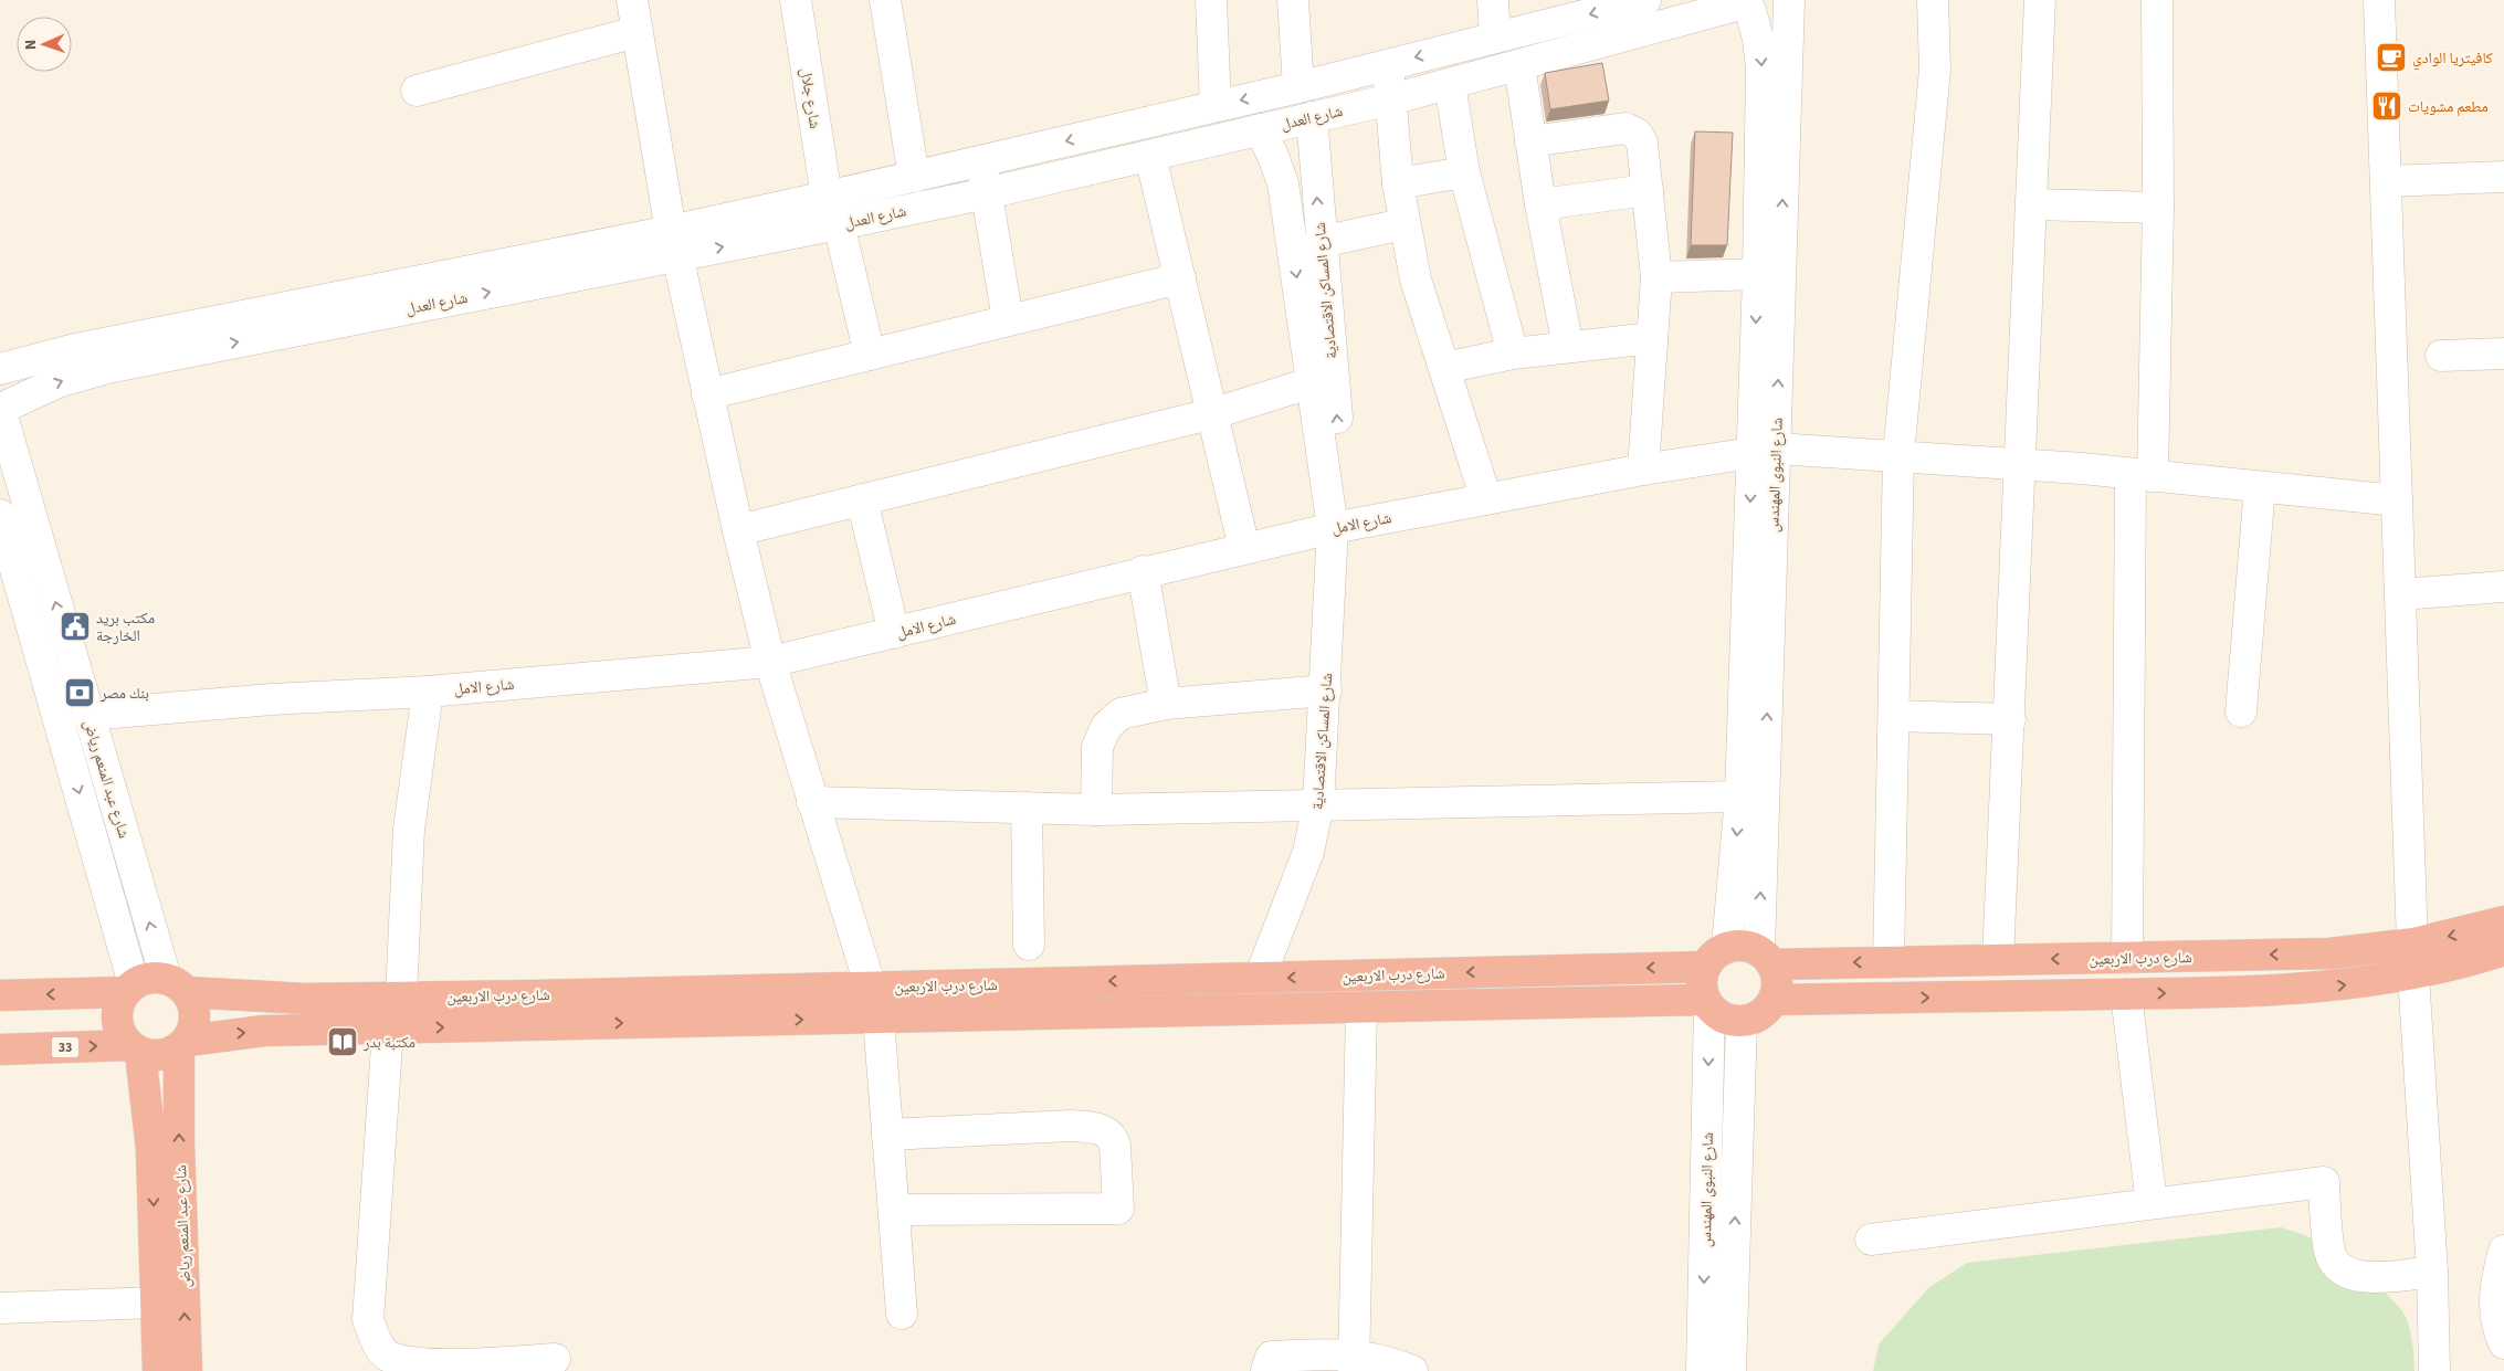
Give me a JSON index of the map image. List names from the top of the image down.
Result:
{
  "streets": {
    "highway": ["شارع عبد المنعم رياض", "شارع درب الاربعين", "33"],
    "street": [
      "شارع جلال",
      "شارع العدل",
      "شارع المساكن الاقتصادية",
      "شارع النبوى المهندس",
      "شارع الامل"
    ]
  },
  "crossings": [
    ["شارع جلال", "شارع العدل"],
    ["شارع العدل", "شارع المساكن الاقتصادية"],
    ["شارع العدل", "شارع النبوى المهندس"],
    ["شارع العدل", "شارع عبد المنعم رياض"],
    ["شارع المساكن الاقتصادية", "شارع الامل"],
    ["شارع المساكن الاقتصادية", "شارع درب الاربعين"],
    ["شارع النبوى المهندس", "شارع الامل"],
    ["شارع النبوى المهندس", "شارع درب الاربعين"],
    ["شارع الامل", "شارع عبد المنعم رياض"],
    ["شارع عبد المنعم رياض", "شارع درب الاربعين"],
    ["شارع عبد المنعم رياض", "33"],
    ["شارع درب الاربعين", "33"]
  ],
  "places": {
    "cafe": ["كافيتريا الوادي"],
    "restaurant": ["مطعم مشويات"],
    "public building": ["مكتب بريد الخارجة"],
    "bank": ["بنك مصر"],
    "library": ["مكتبة بدر"]
  },
  "north": "left"
}
